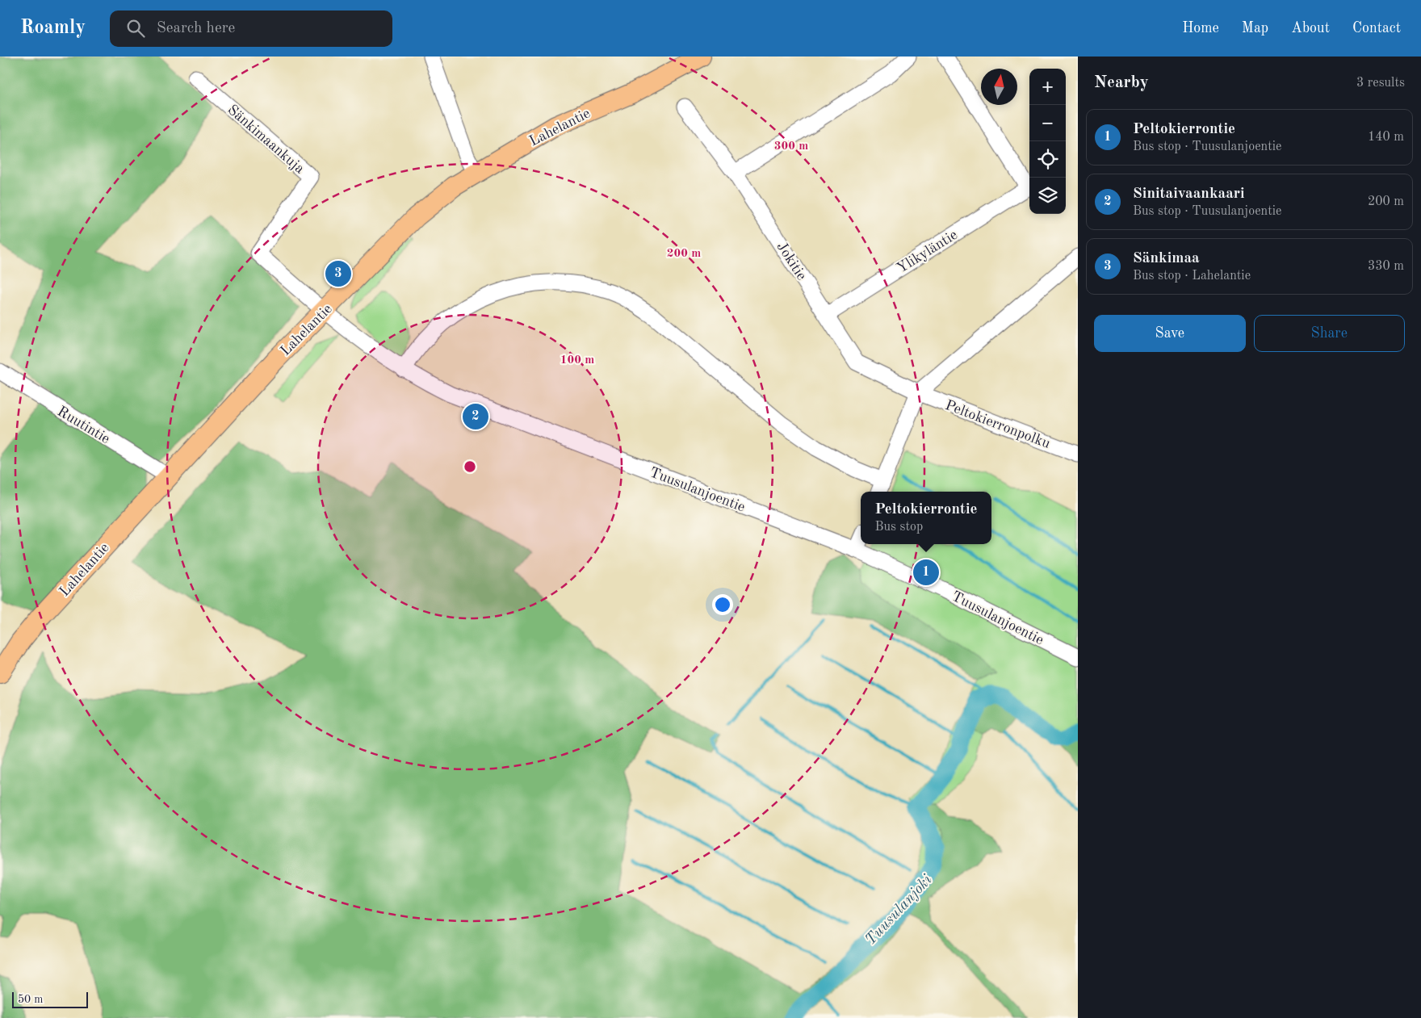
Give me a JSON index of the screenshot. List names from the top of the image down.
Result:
{
  "streets": {
    "main road": ["Lahelantie"],
    "street": [
      "Sänkimaankuja",
      "Ylikyläntie",
      "Jokitie",
      "Peltokierronpolku",
      "Ruutintie",
      "Tuusulanjoentie"
    ]
  },
  "crossings": [
    ["Lahelantie", "Sänkimaankuja"],
    ["Lahelantie", "Ruutintie"],
    ["Lahelantie", "Tuusulanjoentie"],
    ["Sänkimaankuja", "Tuusulanjoentie"],
    ["Ylikyläntie", "Jokitie"],
    ["Jokitie", "Peltokierronpolku"]
  ],
  "water": ["Tuusulanjoki"],
  "scale_bar": "50 m",
  "north": "top",
  "page": {
    "header": "Roamly",
    "search": "Search here",
    "nav": [
      "Home",
      "Map",
      "About",
      "Contact"
    ],
    "heading": ["Nearby", "3 results"],
    "map_buttons": ["+", "−"],
    "list": [
      {
        "mark": "1",
        "name": "Peltokierrontie",
        "note": "Bus stop · Tuusulanjoentie",
        "value": "140 m"
      },
      {
        "mark": "2",
        "name": "Sinitaivaankaari",
        "note": "Bus stop · Tuusulanjoentie",
        "value": "200 m"
      },
      {
        "mark": "3",
        "name": "Sänkimaa",
        "note": "Bus stop · Lahelantie",
        "value": "330 m"
      }
    ],
    "pins": ["3", "2", "1"],
    "buttons": ["Save", "Share"],
    "popup": ["Peltokierrontie", "Bus stop"],
    "scale": "50 m"
  },
  "rings": ["300 m", "200 m", "100 m"]
}
